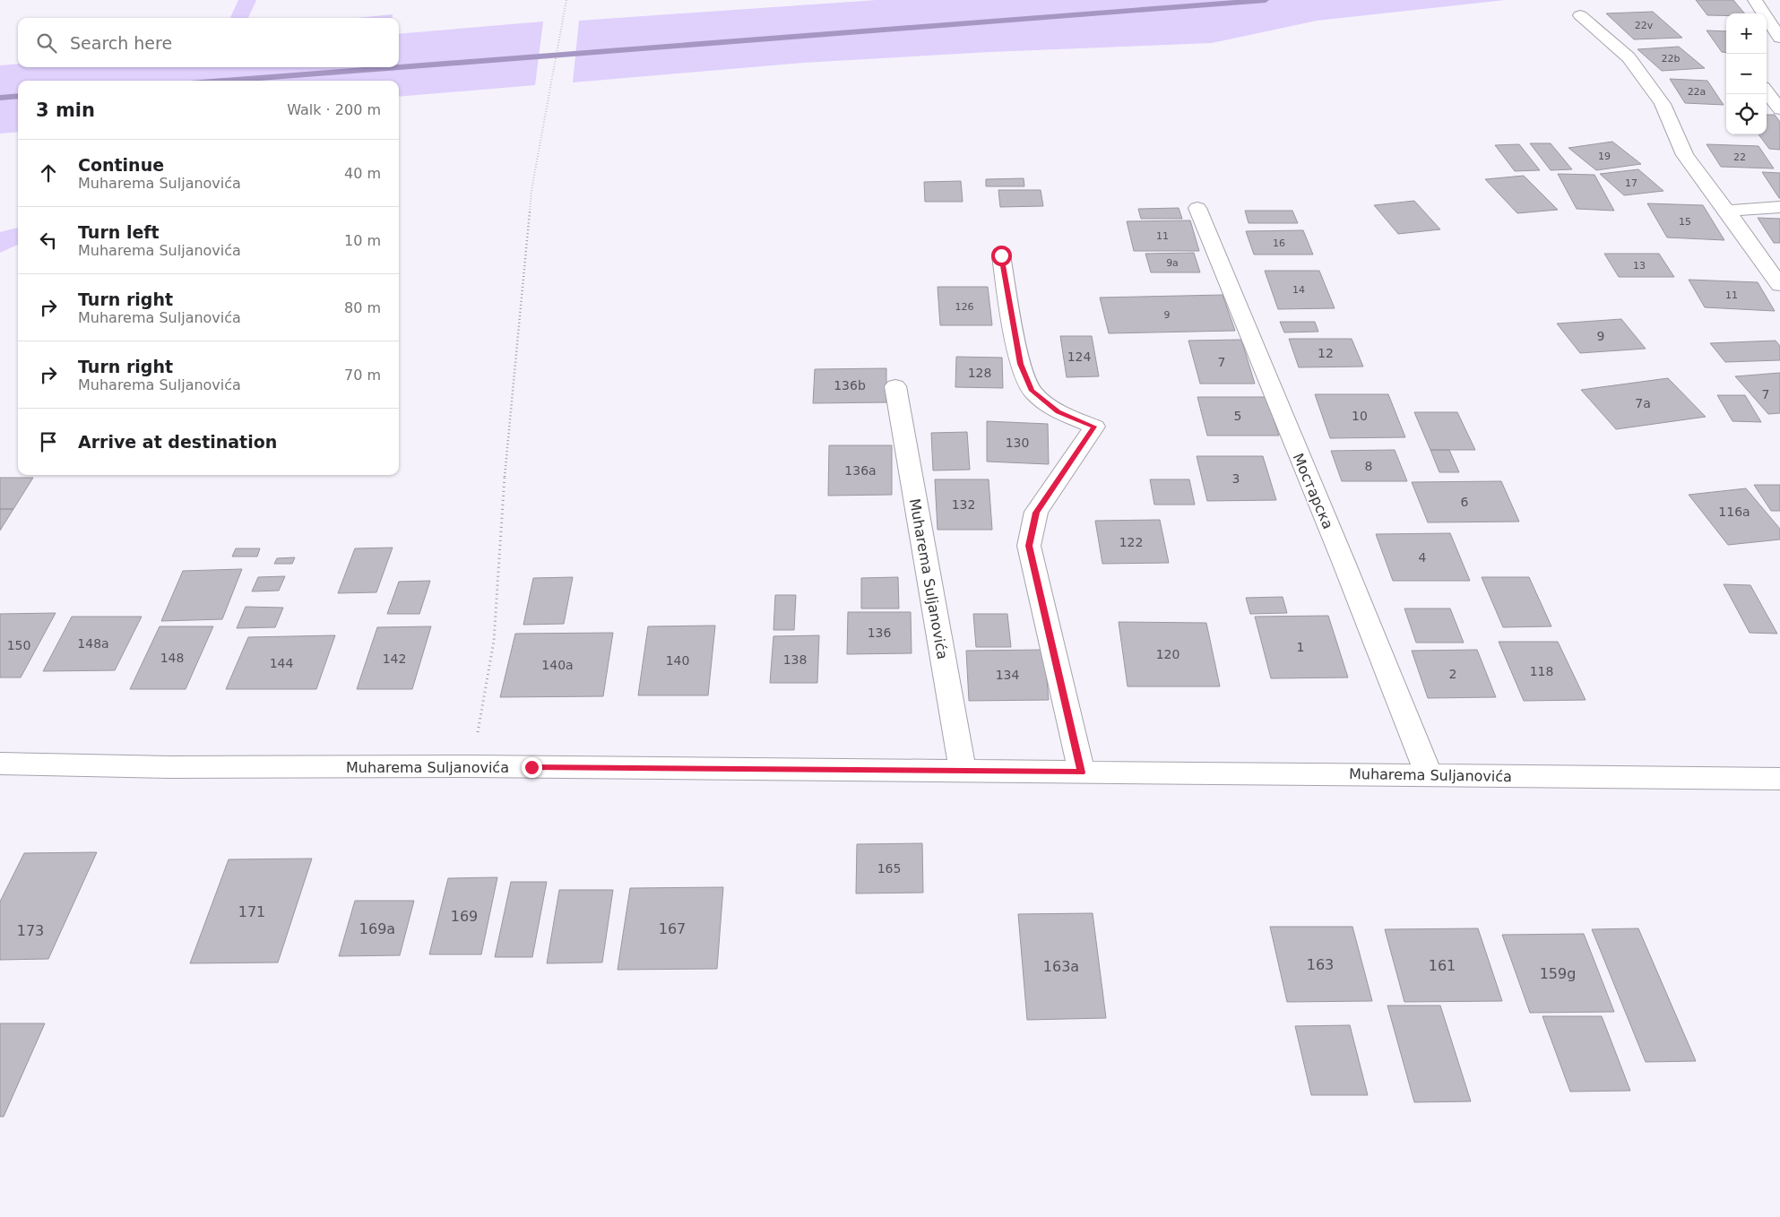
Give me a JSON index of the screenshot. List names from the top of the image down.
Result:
{
  "streets": {
    "street": ["Мостарска", "Muharema Suljanovića"]
  },
  "crossings": [
    ["Мостарска", "Muharema Suljanovića"]
  ],
  "house_numbers": [
    "22v",
    "22b",
    "22a",
    "19",
    "22",
    "17",
    "15",
    "11",
    "16",
    "9a",
    "13",
    "14",
    "11",
    "126",
    "9",
    "9",
    "12",
    "124",
    "7",
    "128",
    "136b",
    "7",
    "7a",
    "5",
    "10",
    "130",
    "8",
    "136a",
    "3",
    "6",
    "132",
    "116a",
    "122",
    "4",
    "136",
    "148a",
    "150",
    "1",
    "120",
    "148",
    "142",
    "138",
    "140",
    "144",
    "140a",
    "118",
    "2",
    "134",
    "165",
    "171",
    "169",
    "169a",
    "167",
    "173",
    "163",
    "161",
    "163a",
    "159g"
  ],
  "page": {
    "map_buttons": ["+", "−"],
    "search": "Search here",
    "heading": ["3 min", "Walk · 200 m"],
    "list": [
      ["Continue", "Muharema Suljanovića", "40 m"],
      ["Turn left", "Muharema Suljanovića", "10 m"],
      ["Turn right", "Muharema Suljanovića", "80 m"],
      ["Turn right", "Muharema Suljanovića", "70 m"],
      "Arrive at destination"
    ]
  }
}
